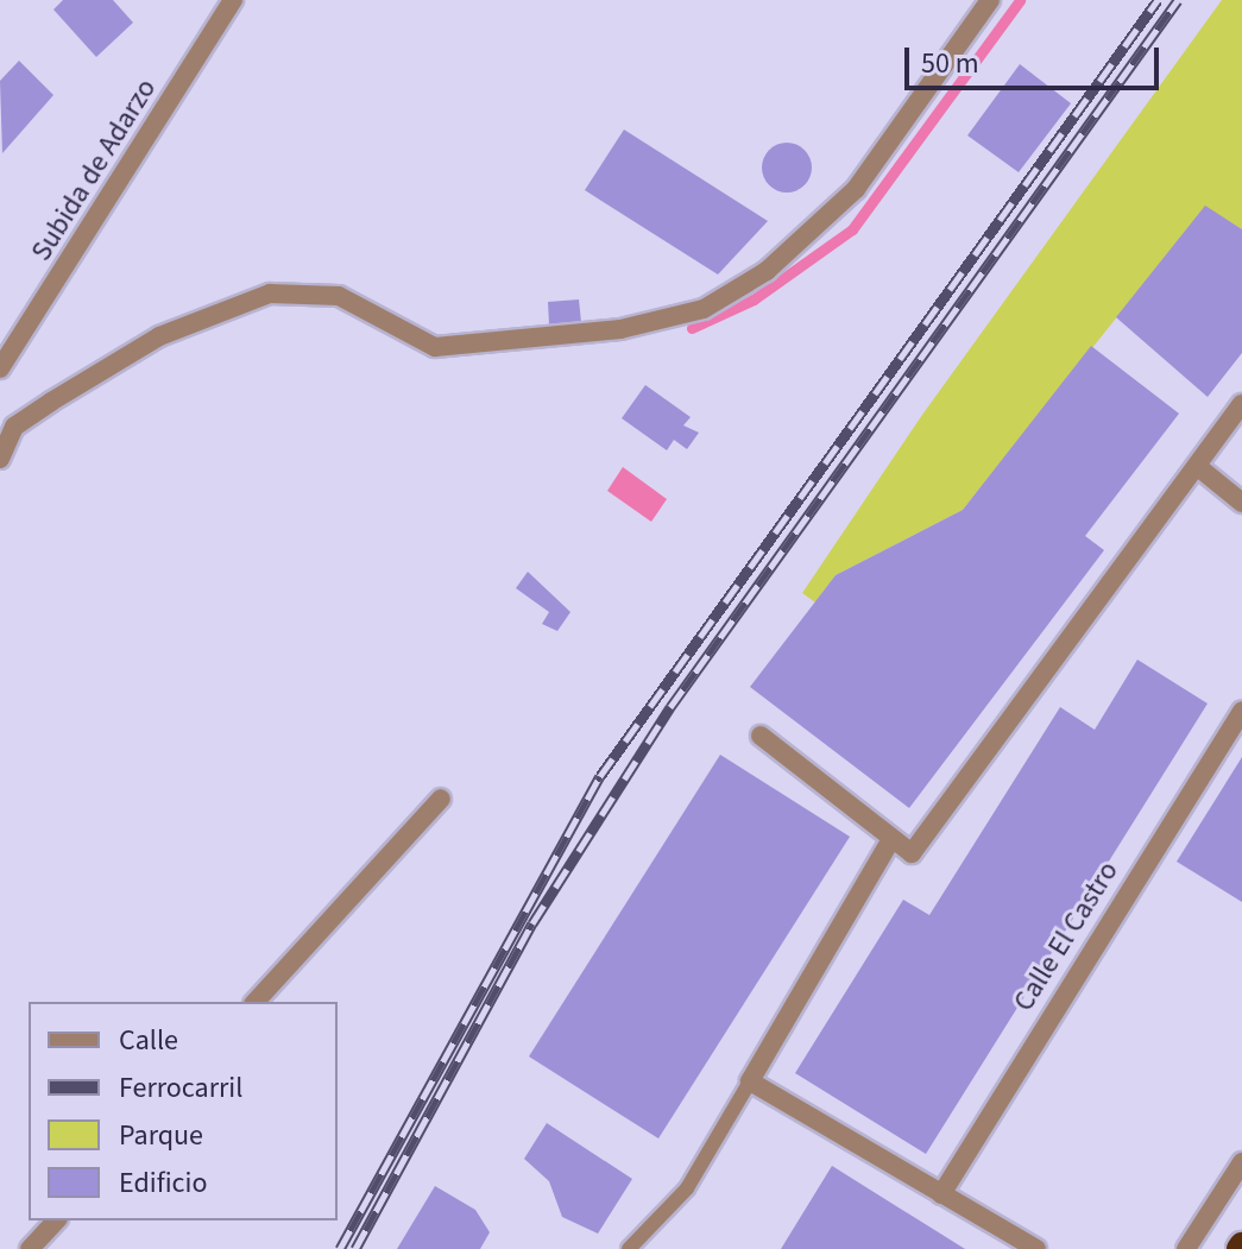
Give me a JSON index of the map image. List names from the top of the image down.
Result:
{
  "streets": {
    "street": ["Subida de Adarzo", "Calle El Castro"]
  },
  "legend": [
    "Calle",
    "Ferrocarril",
    "Parque",
    "Edificio"
  ],
  "scale_bar": "50 m"
}
